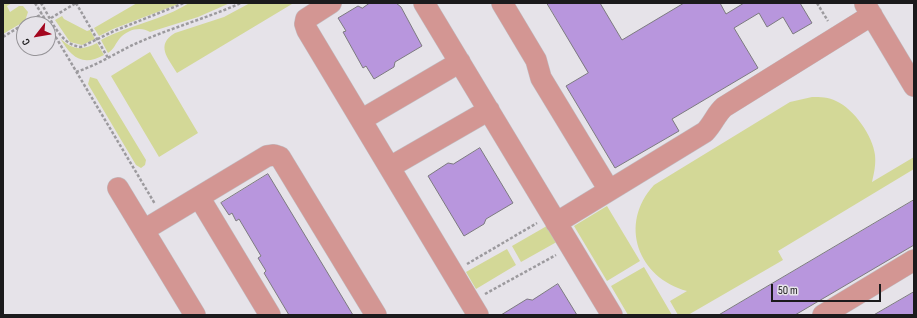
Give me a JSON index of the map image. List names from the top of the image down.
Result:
{
  "scale_bar": "50 m",
  "north": "bottom left"
}
